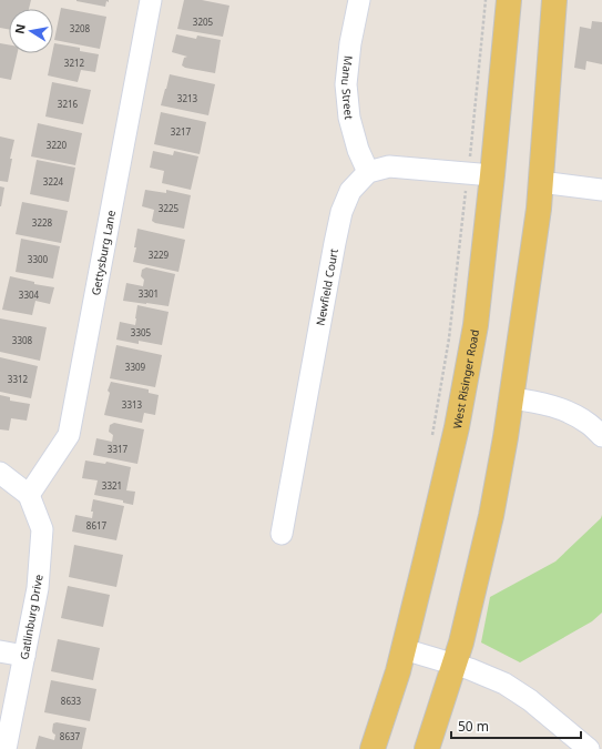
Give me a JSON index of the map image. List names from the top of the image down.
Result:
{
  "streets": {
    "main road": ["West Risinger Road"],
    "street": [
      "Manu Street",
      "Gettysburg Lane",
      "Newfield Court",
      "Gatlinburg Drive"
    ]
  },
  "crossings": [
    ["Manu Street", "Newfield Court"],
    ["Gettysburg Lane", "Gatlinburg Drive"]
  ],
  "house_numbers": [
    "3205",
    "3208",
    "3212",
    "3213",
    "3216",
    "3217",
    "3220",
    "3224",
    "3225",
    "3228",
    "3229",
    "3300",
    "3301",
    "3304",
    "3305",
    "3308",
    "3309",
    "3312",
    "3313",
    "3317",
    "3321",
    "8617",
    "8633",
    "8637"
  ],
  "scale_bar": "50 m",
  "north": "left"
}
